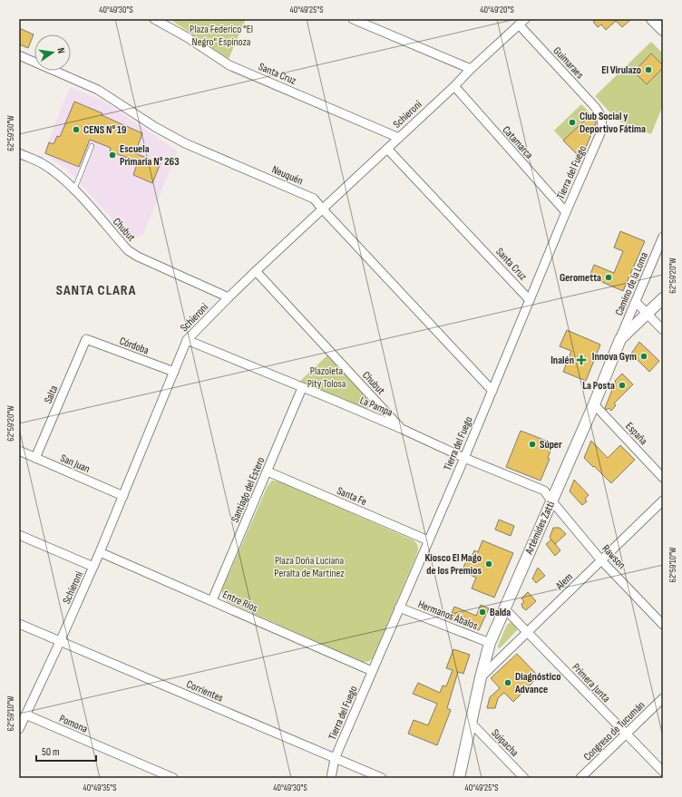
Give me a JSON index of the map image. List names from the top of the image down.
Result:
{
  "streets": {
    "main road": ["Artémides Zatti"],
    "street": [
      "Guimaraes",
      "Santa Cruz",
      "Schieroni",
      "Catamarca",
      "Tierra del Fuego",
      "Neuquén",
      "Chubut",
      "Camino de la Loma",
      "Córdoba",
      "Salta",
      "La Pampa",
      "España",
      "San Juan",
      "Santiago del Estero",
      "Santa Fe",
      "Rawson",
      "Alem",
      "Entre Ríos",
      "Hermanos Ábalos",
      "Primera Junta",
      "Corrientes",
      "Pomona",
      "Congreso de Tucumán",
      "Suipacha"
    ]
  },
  "crossings": [
    ["Guimaraes", "Schieroni"],
    ["Guimaraes", "Tierra del Fuego"],
    ["Santa Cruz", "Schieroni"],
    ["Santa Cruz", "Tierra del Fuego"],
    ["Schieroni", "Catamarca"],
    ["Schieroni", "Neuquén"],
    ["Schieroni", "Chubut"],
    ["Schieroni", "Córdoba"],
    ["Schieroni", "La Pampa"],
    ["Schieroni", "San Juan"],
    ["Schieroni", "Entre Ríos"],
    ["Schieroni", "Corrientes"],
    ["Schieroni", "Pomona"],
    ["Catamarca", "Tierra del Fuego"],
    ["Tierra del Fuego", "Neuquén"],
    ["Tierra del Fuego", "La Pampa"],
    ["Tierra del Fuego", "Santa Fe"],
    ["Tierra del Fuego", "Entre Ríos"],
    ["Tierra del Fuego", "Hermanos Ábalos"],
    ["Tierra del Fuego", "Corrientes"],
    ["Chubut", "La Pampa"],
    ["Camino de la Loma", "Artémides Zatti"],
    ["Córdoba", "Salta"],
    ["Salta", "San Juan"],
    ["La Pampa", "Santiago del Estero"],
    ["La Pampa", "Artémides Zatti"],
    ["La Pampa", "Rawson"],
    ["España", "Artémides Zatti"],
    ["Santiago del Estero", "Santa Fe"],
    ["Santiago del Estero", "Entre Ríos"],
    ["Artémides Zatti", "Rawson"],
    ["Artémides Zatti", "Alem"],
    ["Artémides Zatti", "Hermanos Ábalos"],
    ["Artémides Zatti", "Primera Junta"],
    ["Artémides Zatti", "Suipacha"],
    ["Rawson", "Alem"],
    ["Alem", "Primera Junta"],
    ["Primera Junta", "Congreso de Tucumán"]
  ],
  "districts": ["SANTA CLARA"],
  "parks": ["Plaza Federico \"El Negro\" Espinoza", "Plazoleta Pity Tolosa", "Plaza Doña Luciana Peralta de Martínez"],
  "places": {
    "other": [
      "El Virulazo",
      "Club Social y Deportivo Fátima",
      "CENS N° 19",
      "Escuela Primaria N° 263",
      "Gerometta",
      "Innova Gym",
      "La Posta",
      "Súper",
      "Kiosco El Mago de los Premios",
      "Balda",
      "Diagnóstico Advance"
    ],
    "health": ["Inalén"]
  },
  "scale_bar": "50 m",
  "north": "right",
  "coordinates": [
    "40°49'30\"S",
    "40°49'25\"S",
    "40°49'20\"S",
    "62°59'30\"W",
    "62°59'20\"W",
    "62°59'10\"W",
    "40°49'35\"S"
  ]
}
